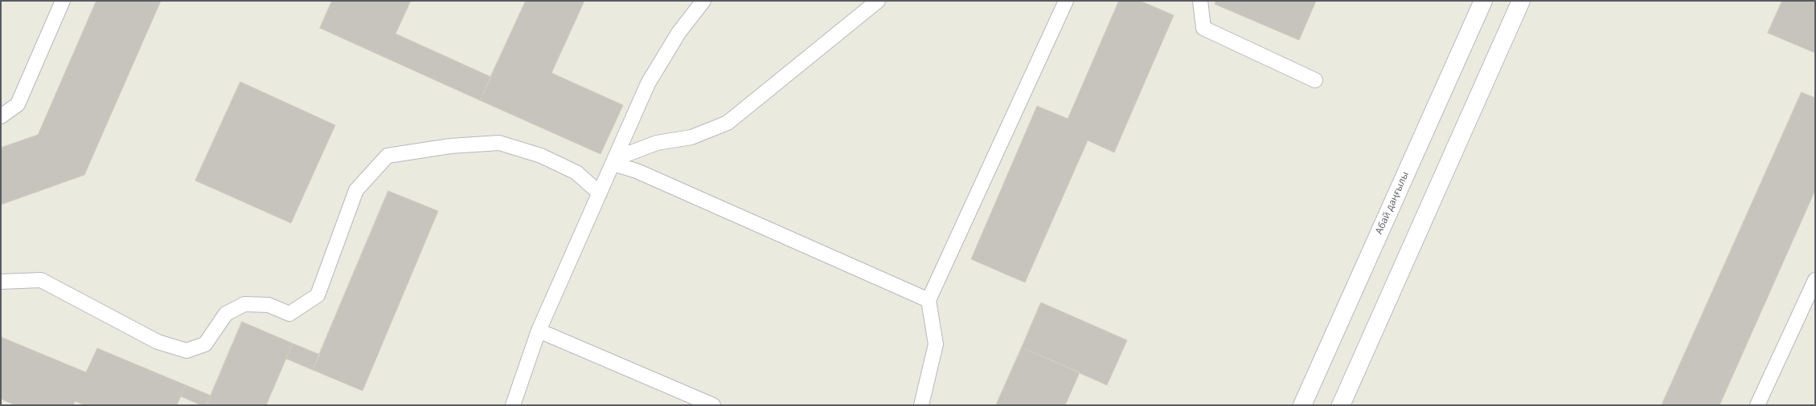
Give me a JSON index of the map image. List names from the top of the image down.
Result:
{
  "streets": {
    "main road": ["Абай даңғылы"]
  }
}
